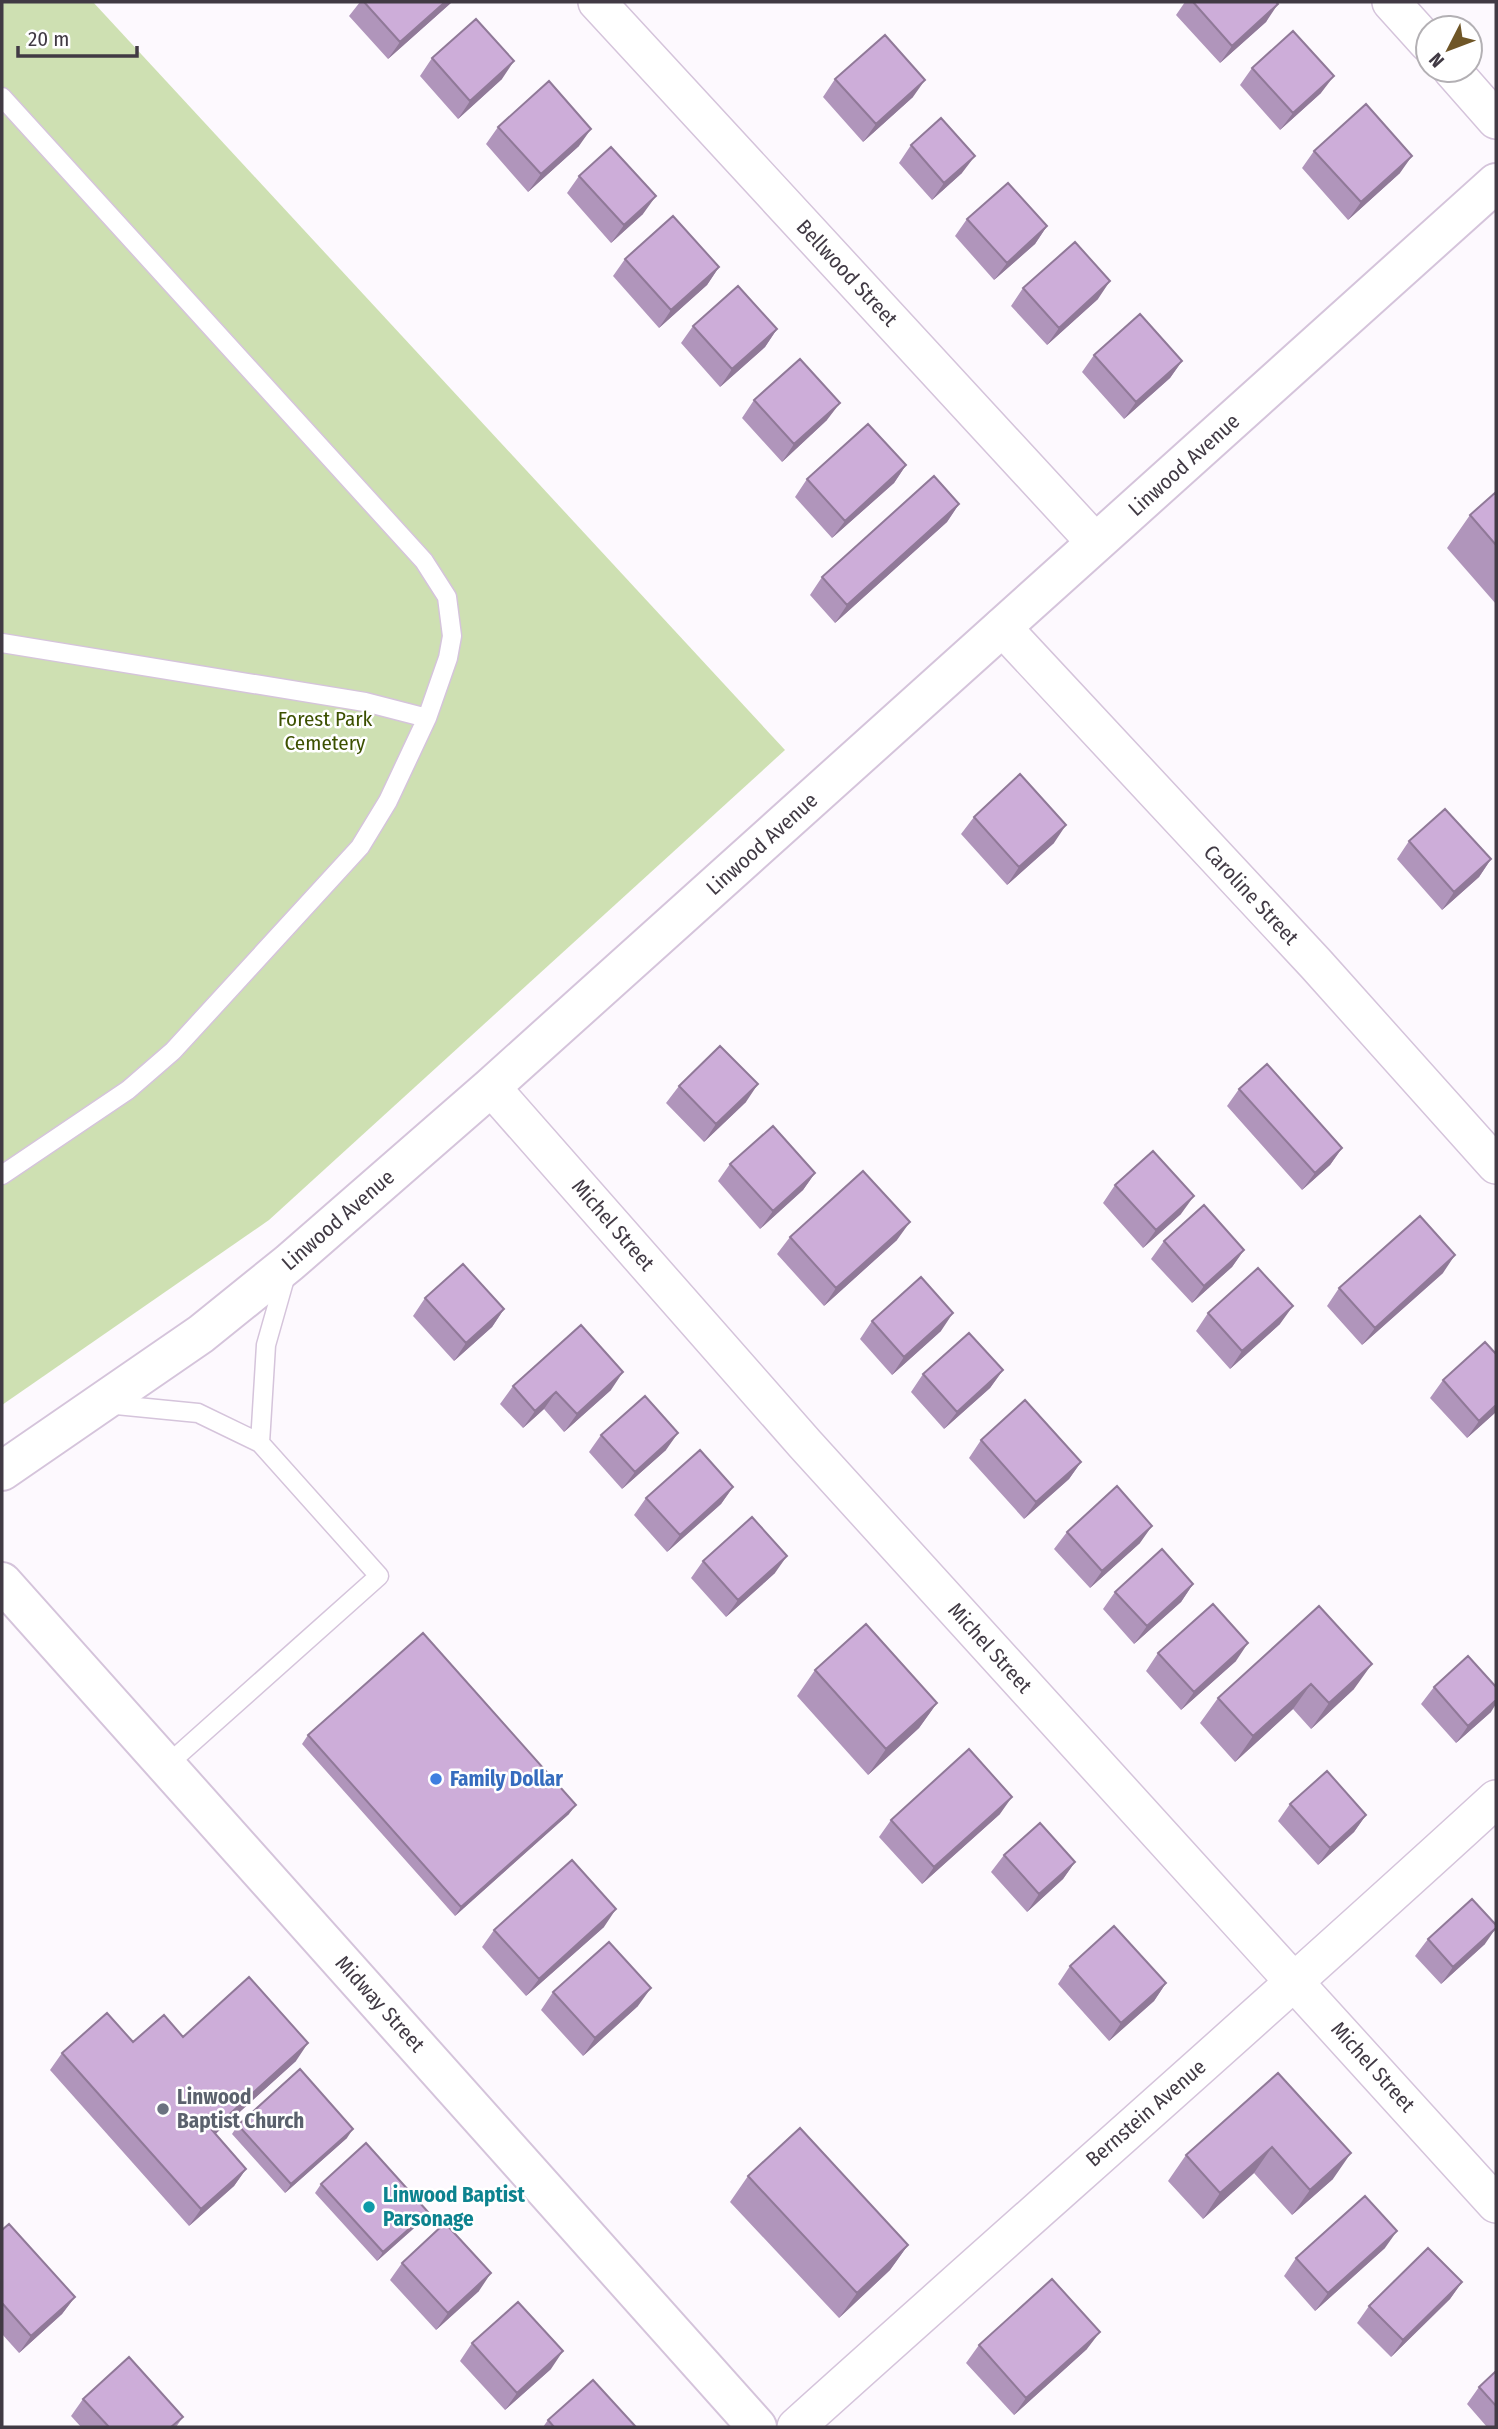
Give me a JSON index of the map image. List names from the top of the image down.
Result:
{
  "streets": {
    "main road": ["Linwood Avenue", "Midway Street"],
    "street": [
      "Bellwood Street",
      "Caroline Street",
      "Michel Street",
      "Bernstein Avenue"
    ]
  },
  "crossings": [
    ["Bellwood Street", "Linwood Avenue"],
    ["Linwood Avenue", "Caroline Street"],
    ["Linwood Avenue", "Michel Street"],
    ["Michel Street", "Bernstein Avenue"]
  ],
  "parks": ["Forest Park Cemetery"],
  "places": ["Family Dollar", "Linwood Baptist Church", "Linwood Baptist Parsonage"],
  "scale_bar": "20 m",
  "north": "bottom left"
}
